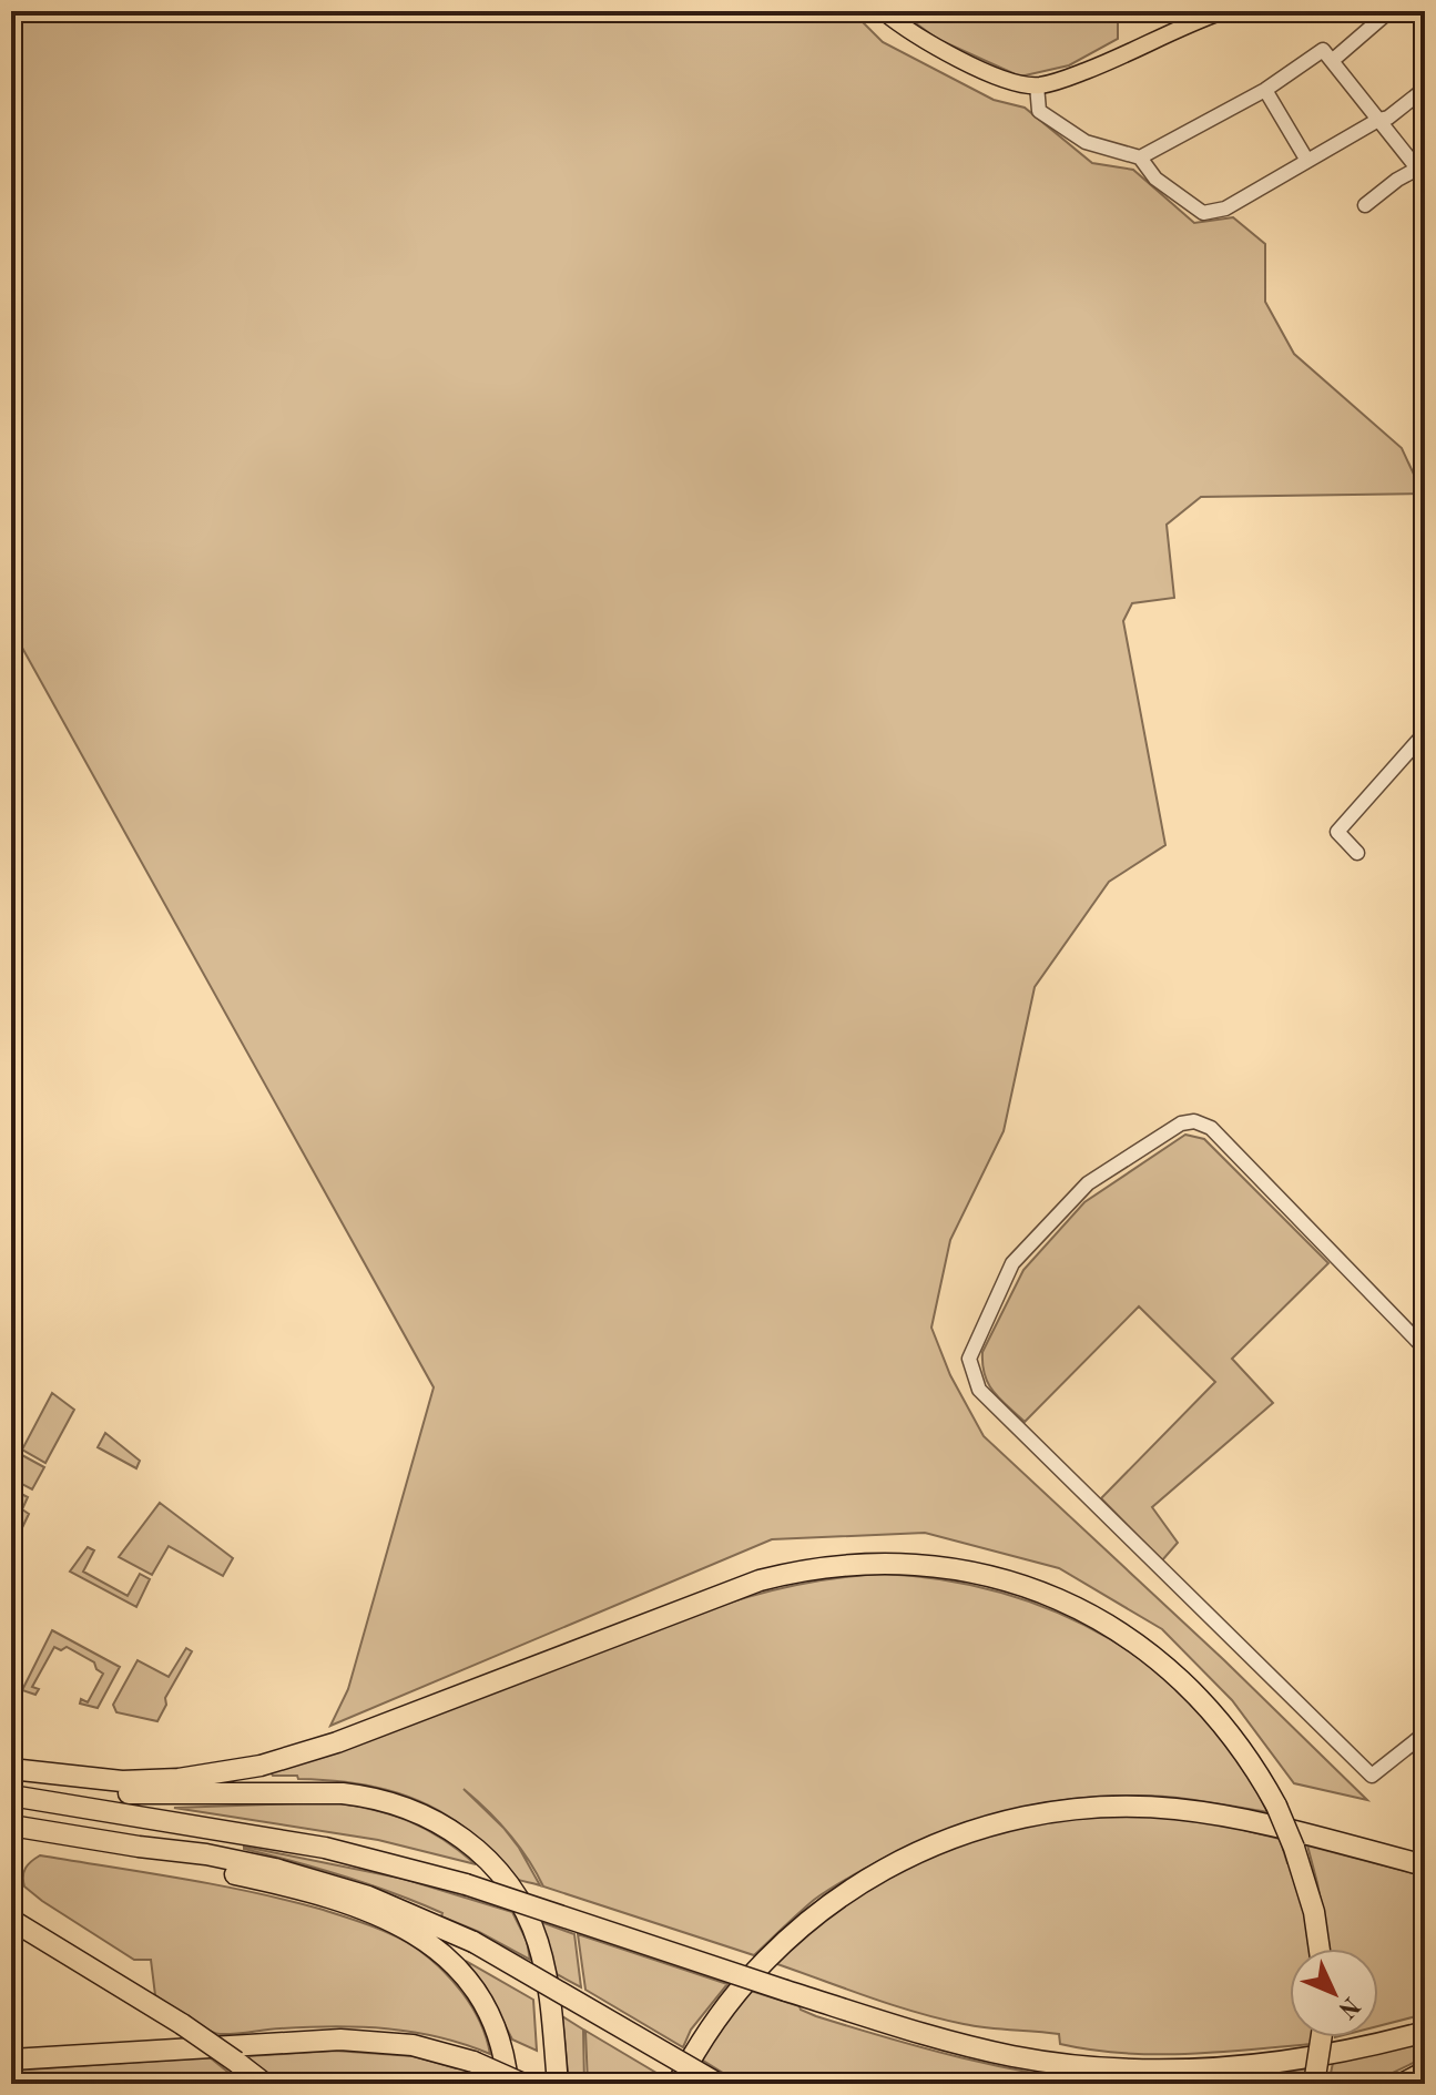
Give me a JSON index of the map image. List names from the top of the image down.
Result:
{
  "north": "bottom right"
}
